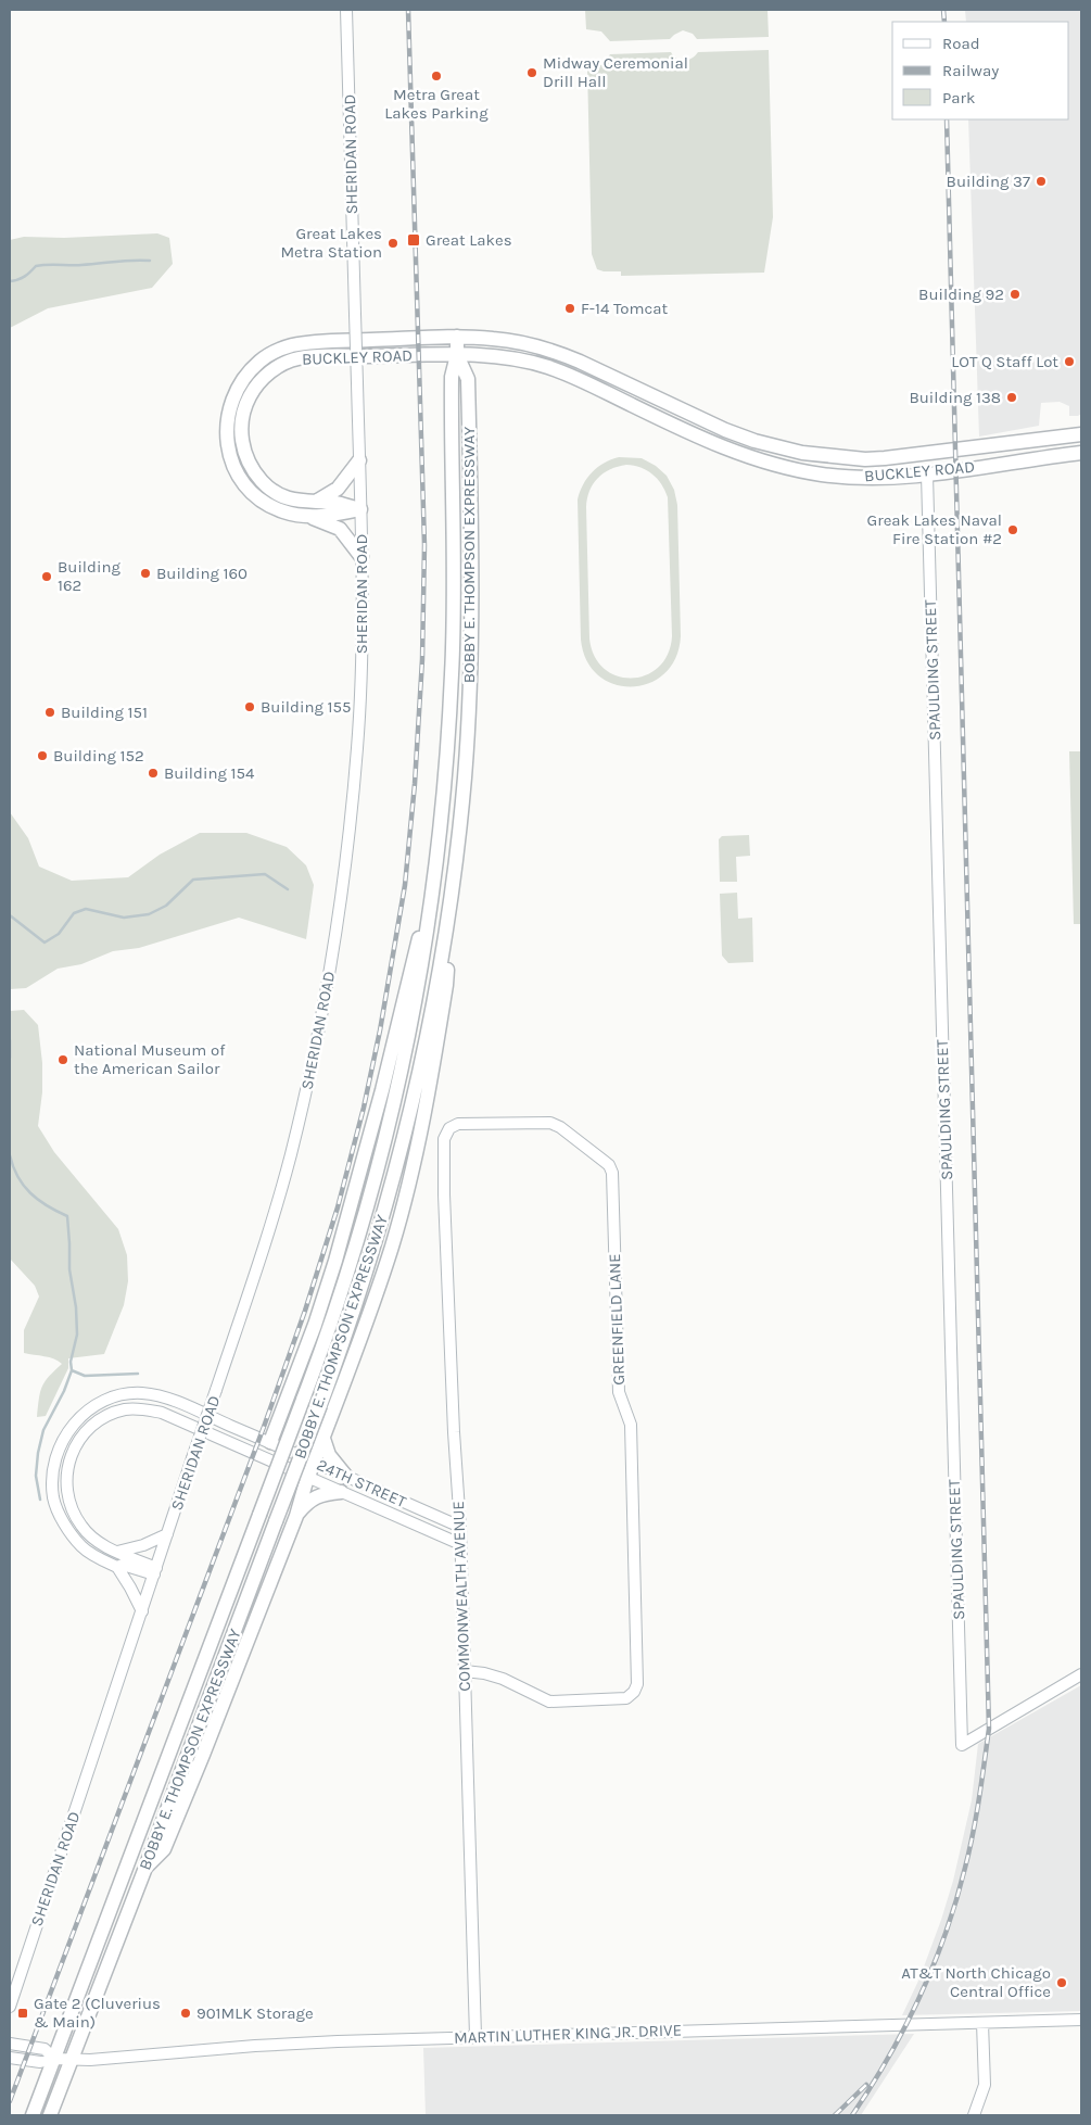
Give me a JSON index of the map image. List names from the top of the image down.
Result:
{
  "streets": {
    "highway": ["BUCKLEY ROAD", "BOBBY E. THOMPSON EXPRESSWAY"],
    "street": [
      "SHERIDAN ROAD",
      "SPAULDING STREET",
      "GREENFIELD LANE",
      "24TH STREET",
      "COMMONWEALTH AVENUE",
      "MARTIN LUTHER KING JR. DRIVE"
    ]
  },
  "crossings": [
    ["SHERIDAN ROAD", "BUCKLEY ROAD"],
    ["SHERIDAN ROAD", "24TH STREET"],
    ["BUCKLEY ROAD", "BOBBY E. THOMPSON EXPRESSWAY"],
    ["BUCKLEY ROAD", "SPAULDING STREET"],
    ["BOBBY E. THOMPSON EXPRESSWAY", "MARTIN LUTHER KING JR. DRIVE"],
    ["GREENFIELD LANE", "COMMONWEALTH AVENUE"],
    ["24TH STREET", "COMMONWEALTH AVENUE"],
    ["COMMONWEALTH AVENUE", "MARTIN LUTHER KING JR. DRIVE"]
  ],
  "places": {
    "other": [
      "Midway Ceremonial Drill Hall",
      "Metra Great Lakes Parking",
      "Building 37",
      "Great Lakes Metra Station",
      "Building 92",
      "F-14 Tomcat",
      "LOT Q Staff Lot",
      "Building 138",
      "Greak Lakes Naval Fire Station #2",
      "Building 160",
      "Building 162",
      "Building 155",
      "Building 151",
      "Building 152",
      "Building 154",
      "National Museum of the American Sailor",
      "AT&T North Chicago Central Office",
      "901MLK Storage"
    ],
    "transit": ["Great Lakes", "Gate 2 (Cluverius & Main)"]
  },
  "legend": ["Road", "Railway", "Park"]
}
